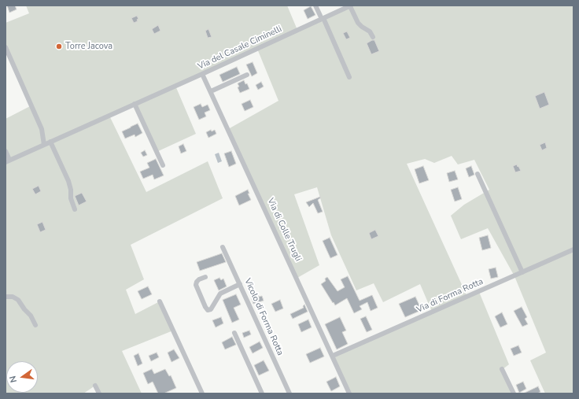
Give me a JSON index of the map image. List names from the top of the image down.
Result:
{
  "streets": {
    "street": [
      "Via del Casale Ciminelli",
      "Via di Colle Trugli",
      "Via di Forma Rotta",
      "Vicolo di Forma Rotta"
    ]
  },
  "crossings": [
    ["Via del Casale Ciminelli", "Via di Colle Trugli"],
    ["Via di Colle Trugli", "Via di Forma Rotta"]
  ],
  "places": ["Torre Jacova"],
  "north": "left"
}
